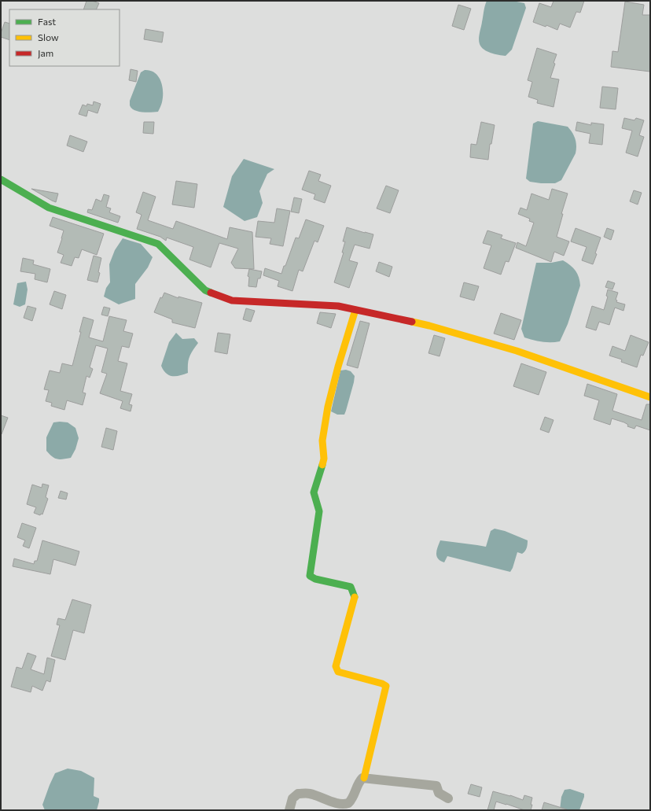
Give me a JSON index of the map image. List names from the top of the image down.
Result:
{
  "legend": ["Fast", "Slow", "Jam"]
}
